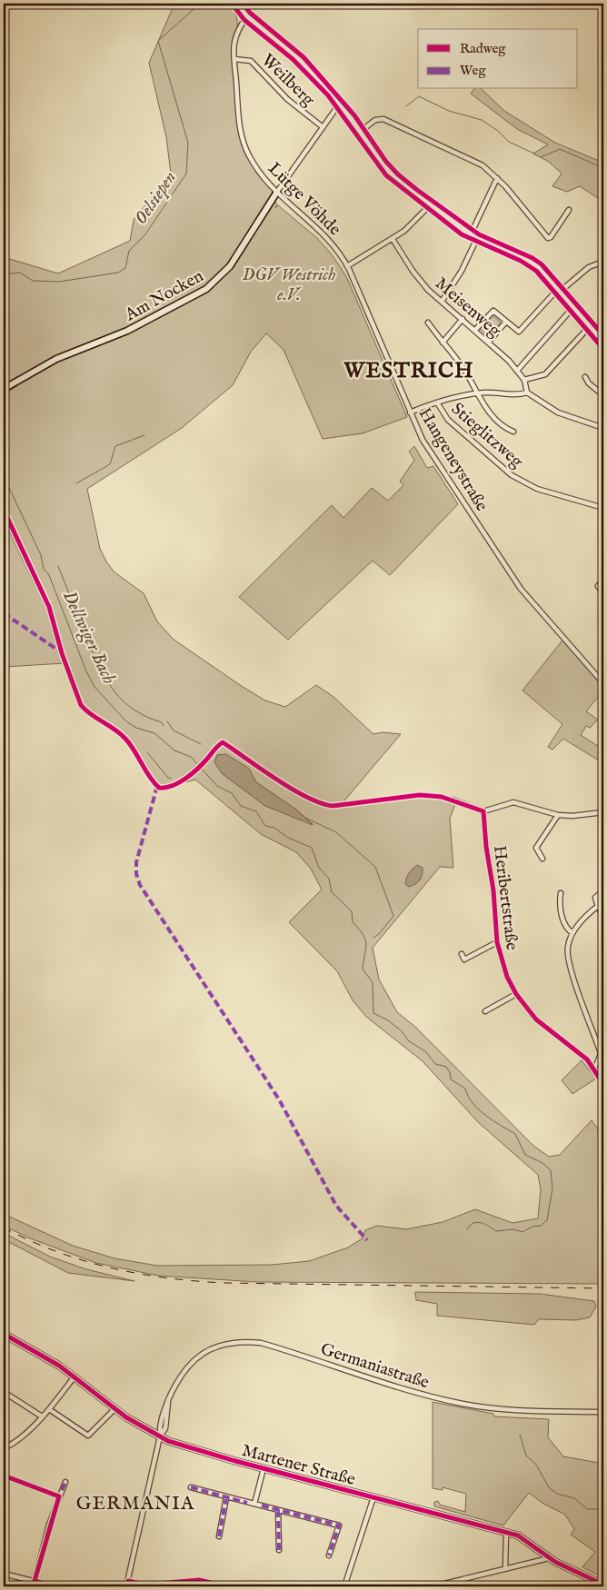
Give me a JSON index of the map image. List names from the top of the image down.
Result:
{
  "streets": {
    "street": [
      "Weilberg",
      "Lütge Vöhde",
      "Am Nocken",
      "Meisenweg",
      "Stieglitzweg",
      "Hangeneystraße",
      "Heribertstraße",
      "Germaniastraße",
      "Martener Straße"
    ]
  },
  "crossings": [
    ["Weilberg", "Lütge Vöhde"],
    ["Weilberg", "Am Nocken"],
    ["Lütge Vöhde", "Am Nocken"],
    ["Lütge Vöhde", "Hangeneystraße"],
    ["Germaniastraße", "Martener Straße"]
  ],
  "districts": ["WESTRICH", "GERMANIA"],
  "water": ["Oelsiepen", "Dellwiger Bach"],
  "parks": ["DGV Westrich e.V."],
  "legend": ["Radweg", "Weg"]
}
